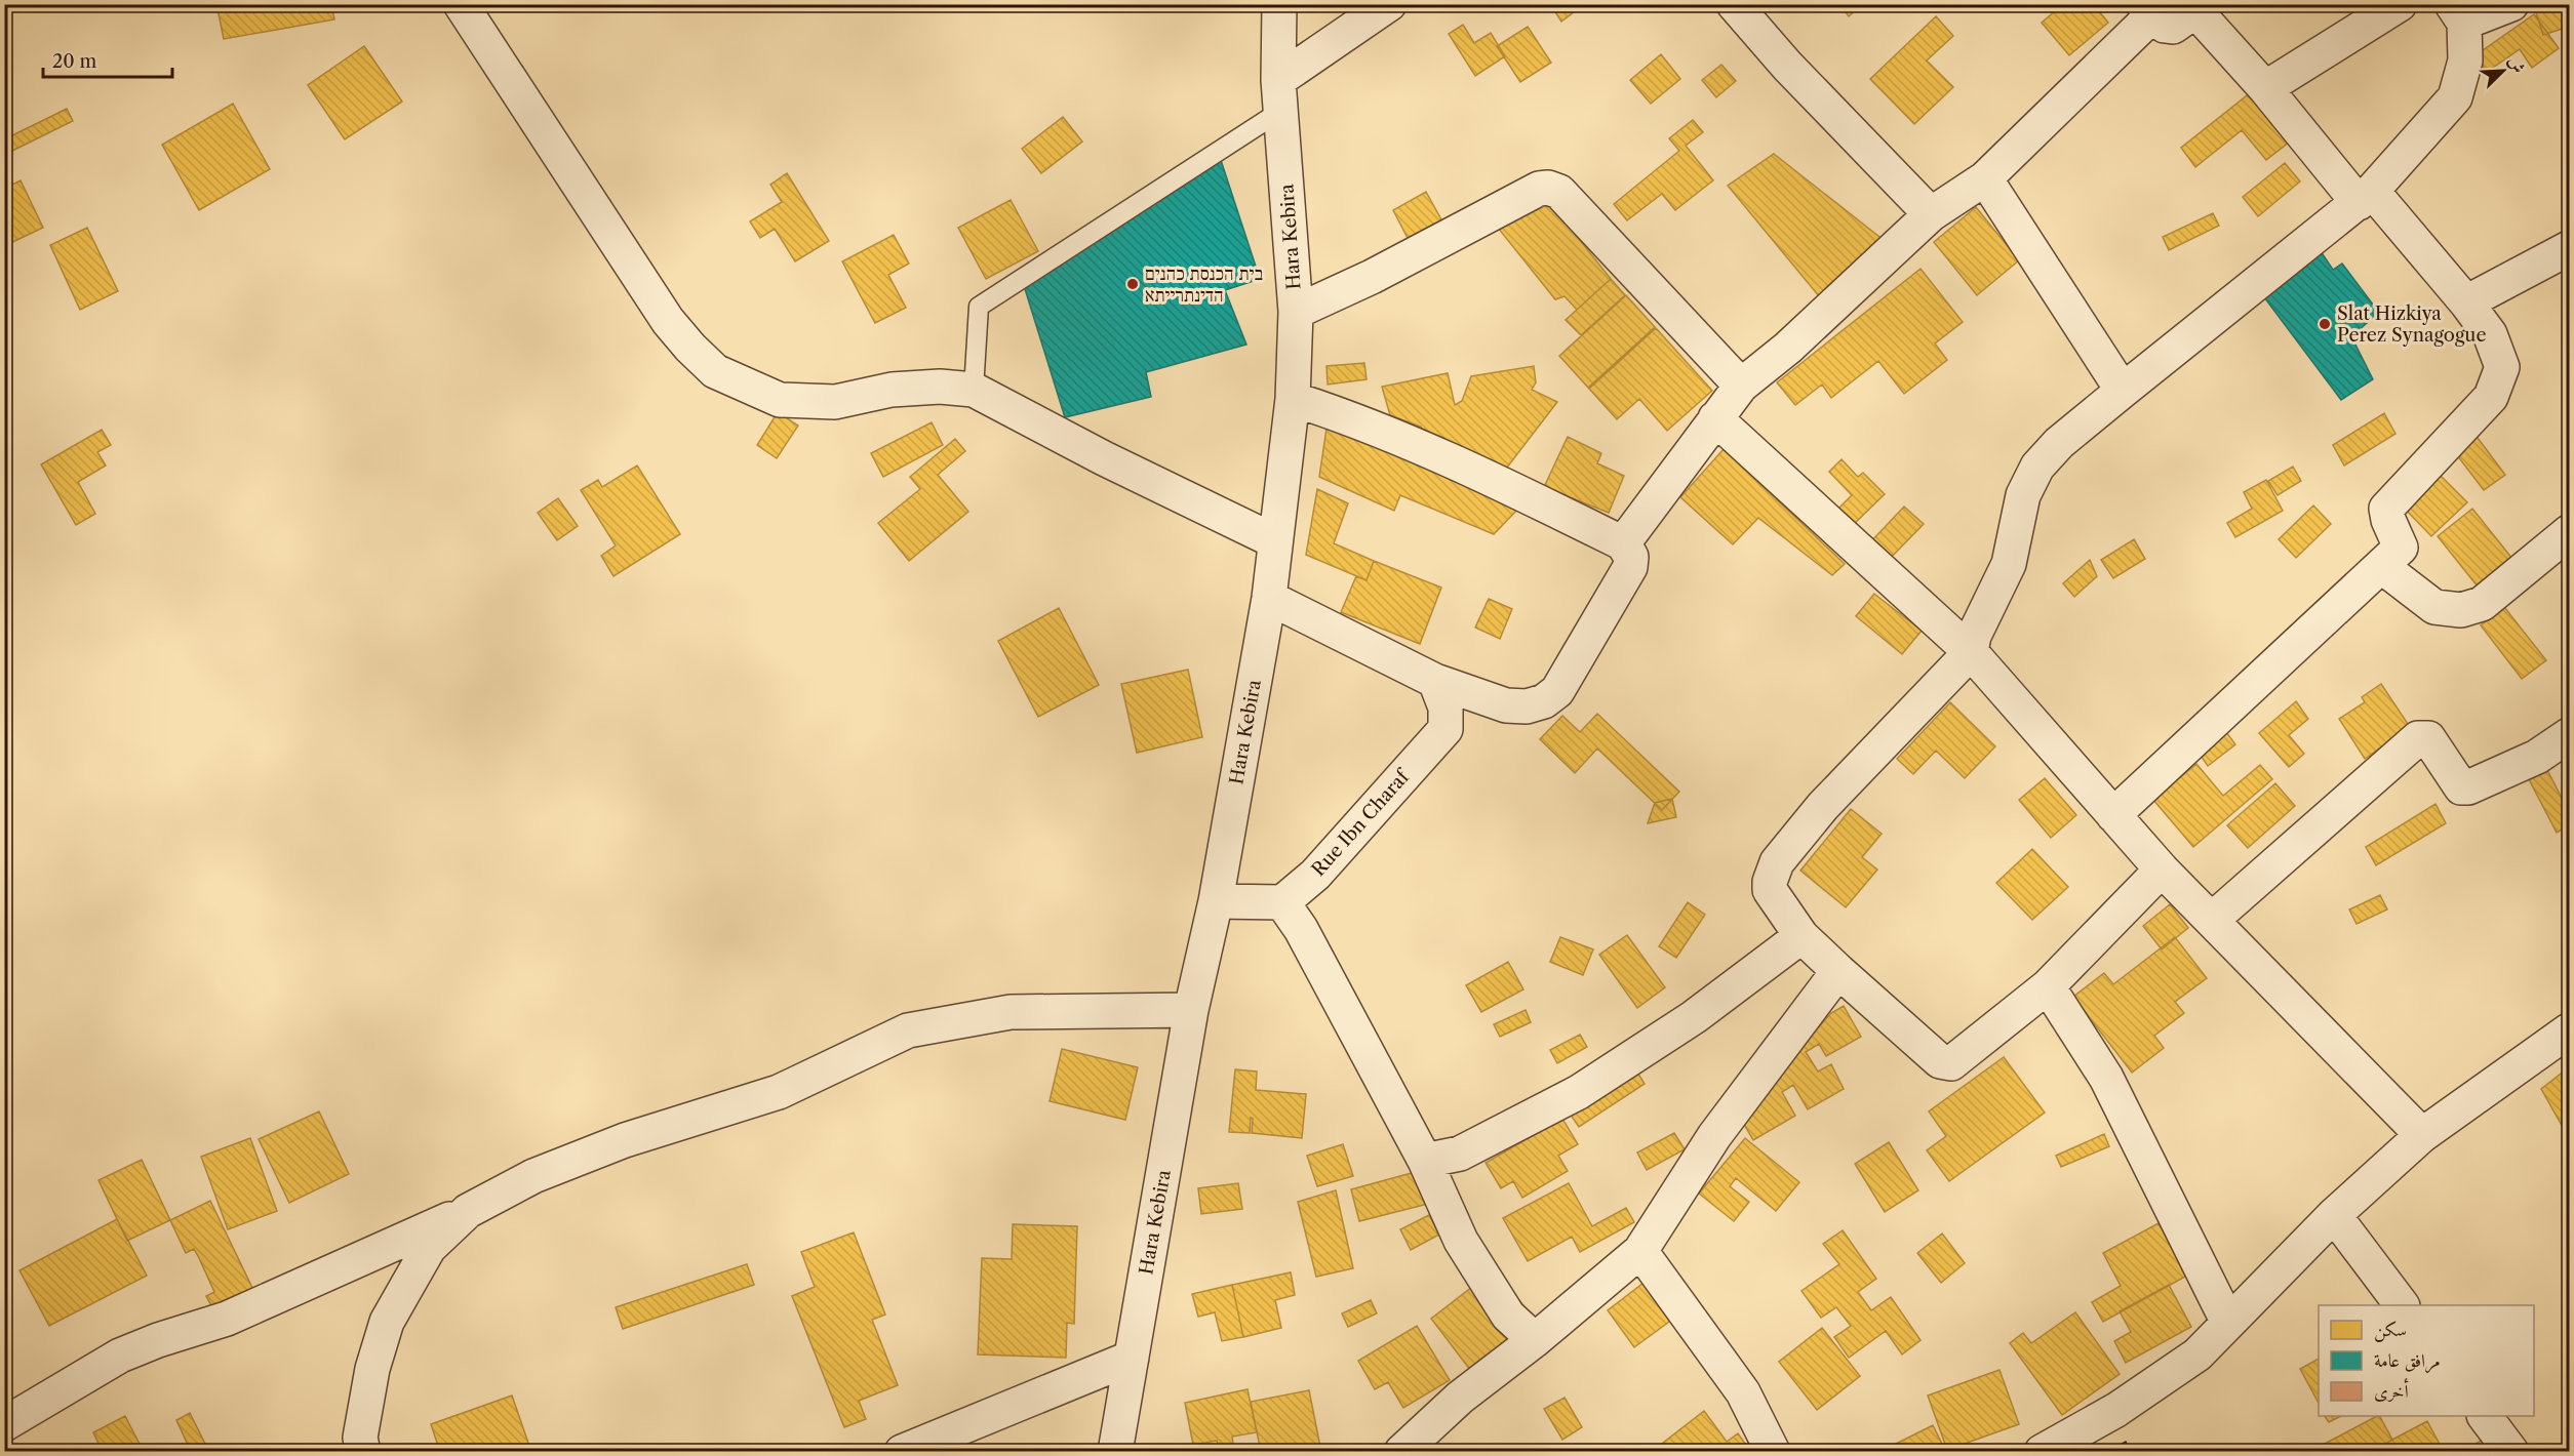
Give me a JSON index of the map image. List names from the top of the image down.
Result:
{
  "streets": {
    "street": ["Hara Kebira", "Rue Ibn Charaf"]
  },
  "places": ["בית הכנסת כהנים הדינתרייתא", "Slat Hizkiya Perez Synagogue"],
  "legend": ["سكن", "مرافق عامة", "أخرى"],
  "scale_bar": "20 m",
  "north": "top right"
}
